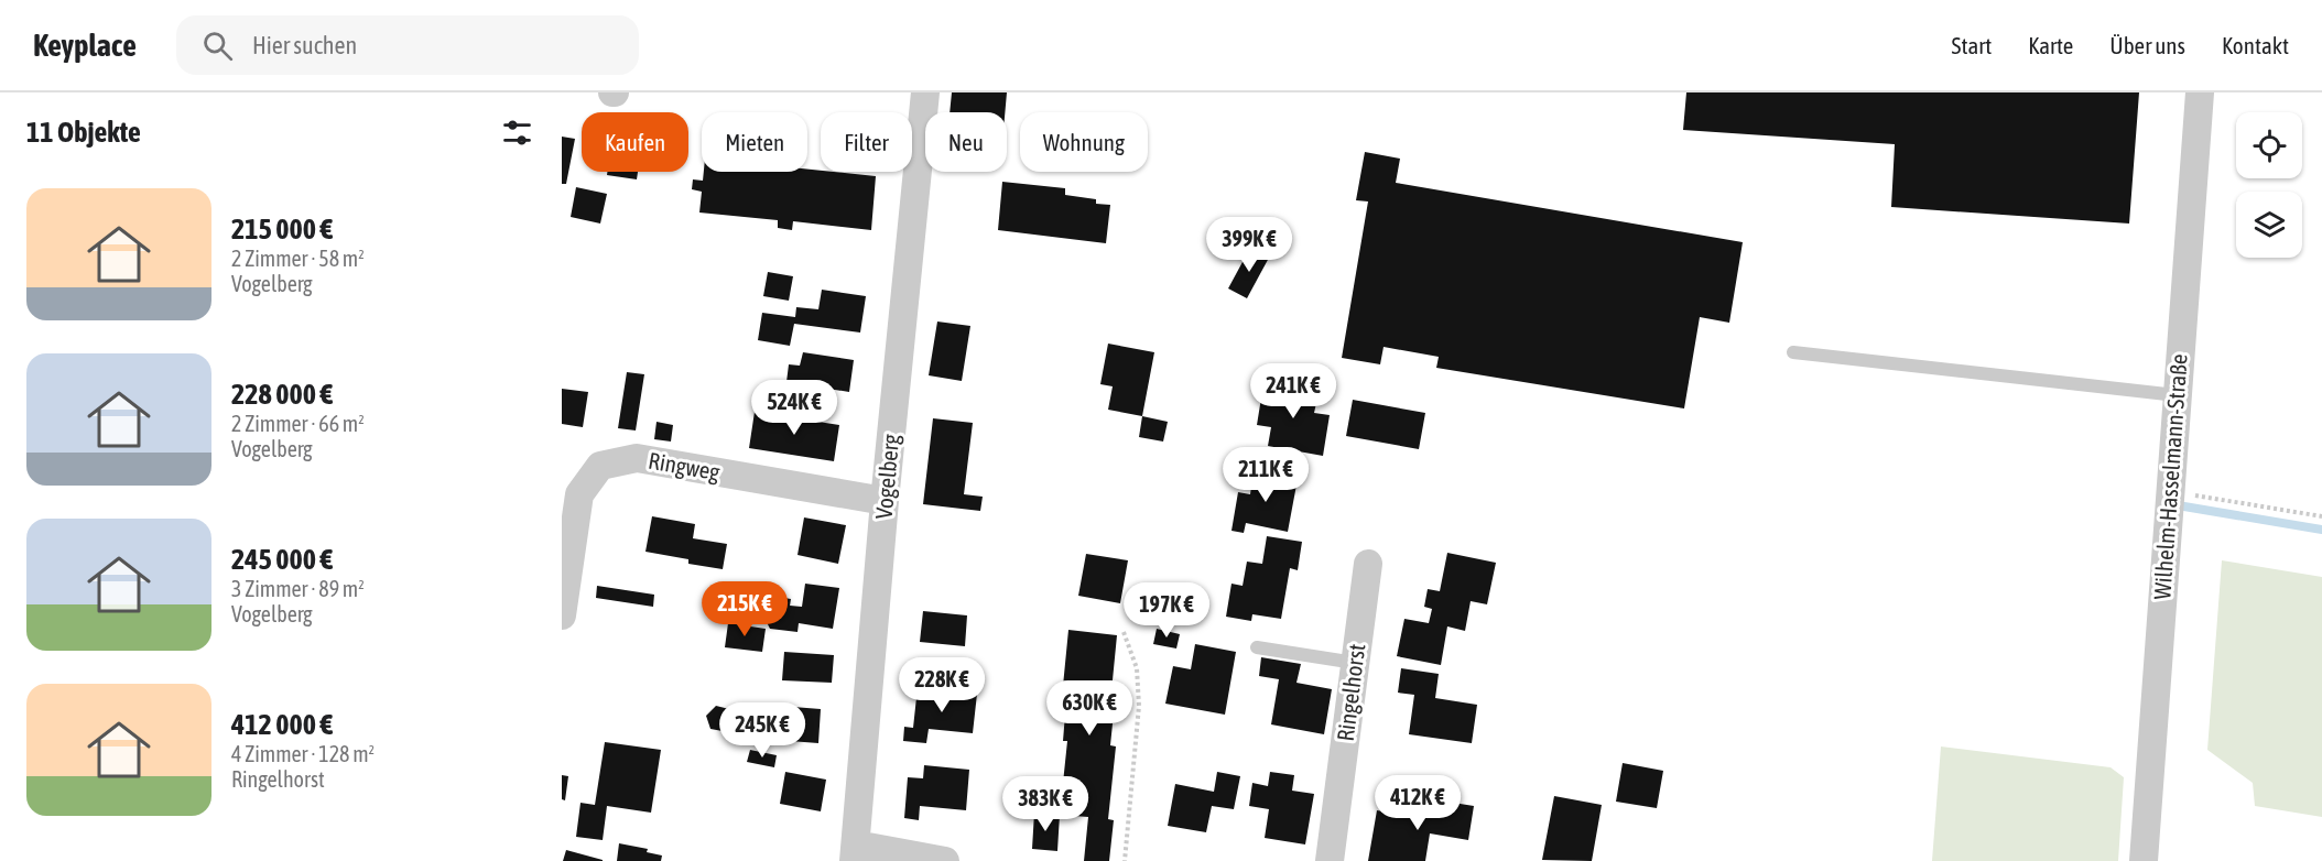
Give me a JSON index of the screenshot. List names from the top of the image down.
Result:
{
  "streets": {
    "street": [
      "Ringweg",
      "Vogelberg",
      "Wilhelm-Hasselmann-Straße",
      "Ringelhorst"
    ]
  },
  "crossings": [
    ["Ringweg", "Vogelberg"]
  ],
  "page": {
    "header": "Keyplace",
    "search": "Hier suchen",
    "nav": [
      "Start",
      "Karte",
      "Über uns",
      "Kontakt"
    ],
    "heading": "11 Objekte",
    "chip": [
      "Kaufen",
      "Mieten",
      "Filter",
      "Neu",
      "Wohnung"
    ],
    "list": [
      {
        "name": "215 000 €",
        "note": "2 Zimmer · 58 m² · Vogelberg"
      },
      {
        "name": "228 000 €",
        "note": "2 Zimmer · 66 m² · Vogelberg"
      },
      {
        "name": "245 000 €",
        "note": "3 Zimmer · 89 m² · Vogelberg"
      },
      {
        "name": "412 000 €",
        "note": "4 Zimmer · 128 m² · Ringelhorst"
      }
    ],
    "price": [
      "399K €",
      "241K €",
      "524K €",
      "211K €",
      "215K €",
      "197K €",
      "228K €",
      "630K €",
      "245K €",
      "412K €",
      "383K €"
    ]
  }
}
